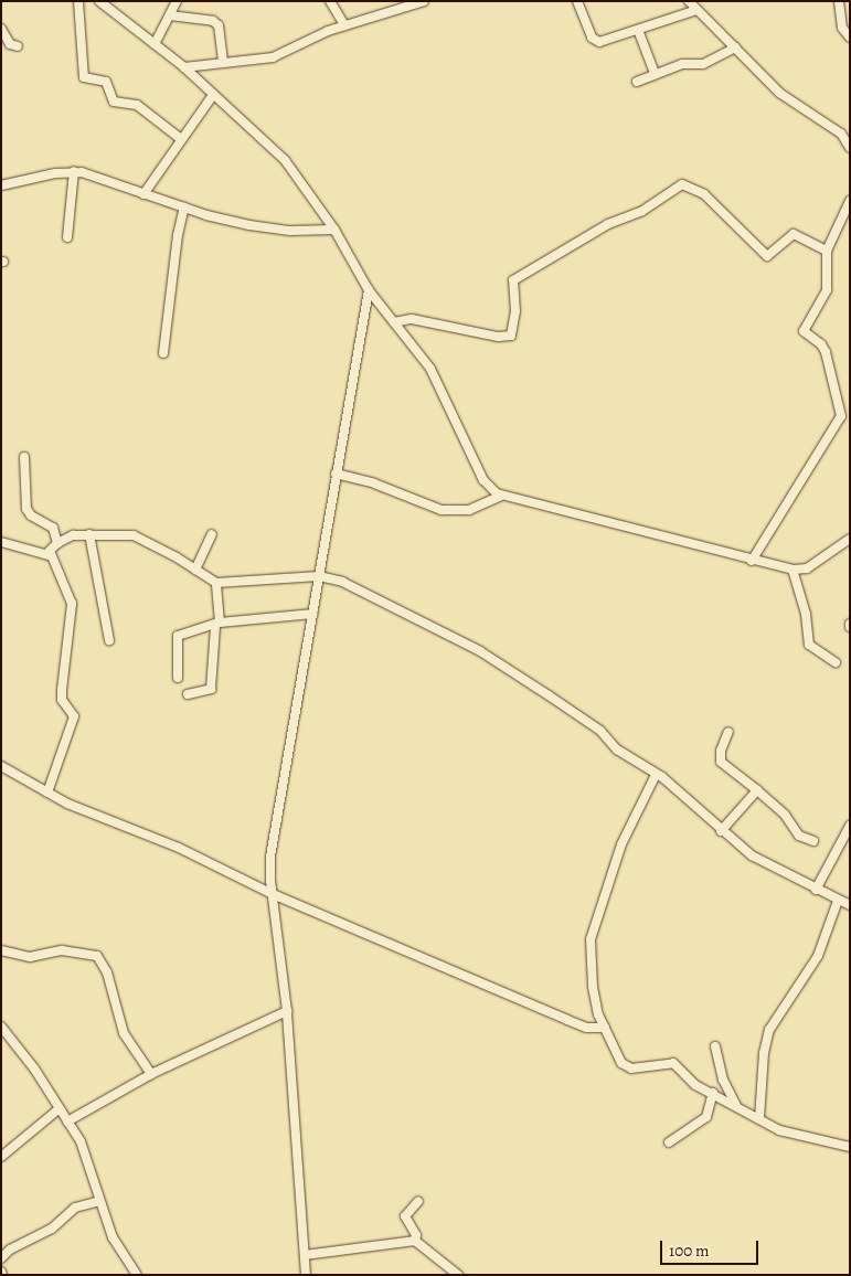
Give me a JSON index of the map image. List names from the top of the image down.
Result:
{
  "scale_bar": "100 m"
}
